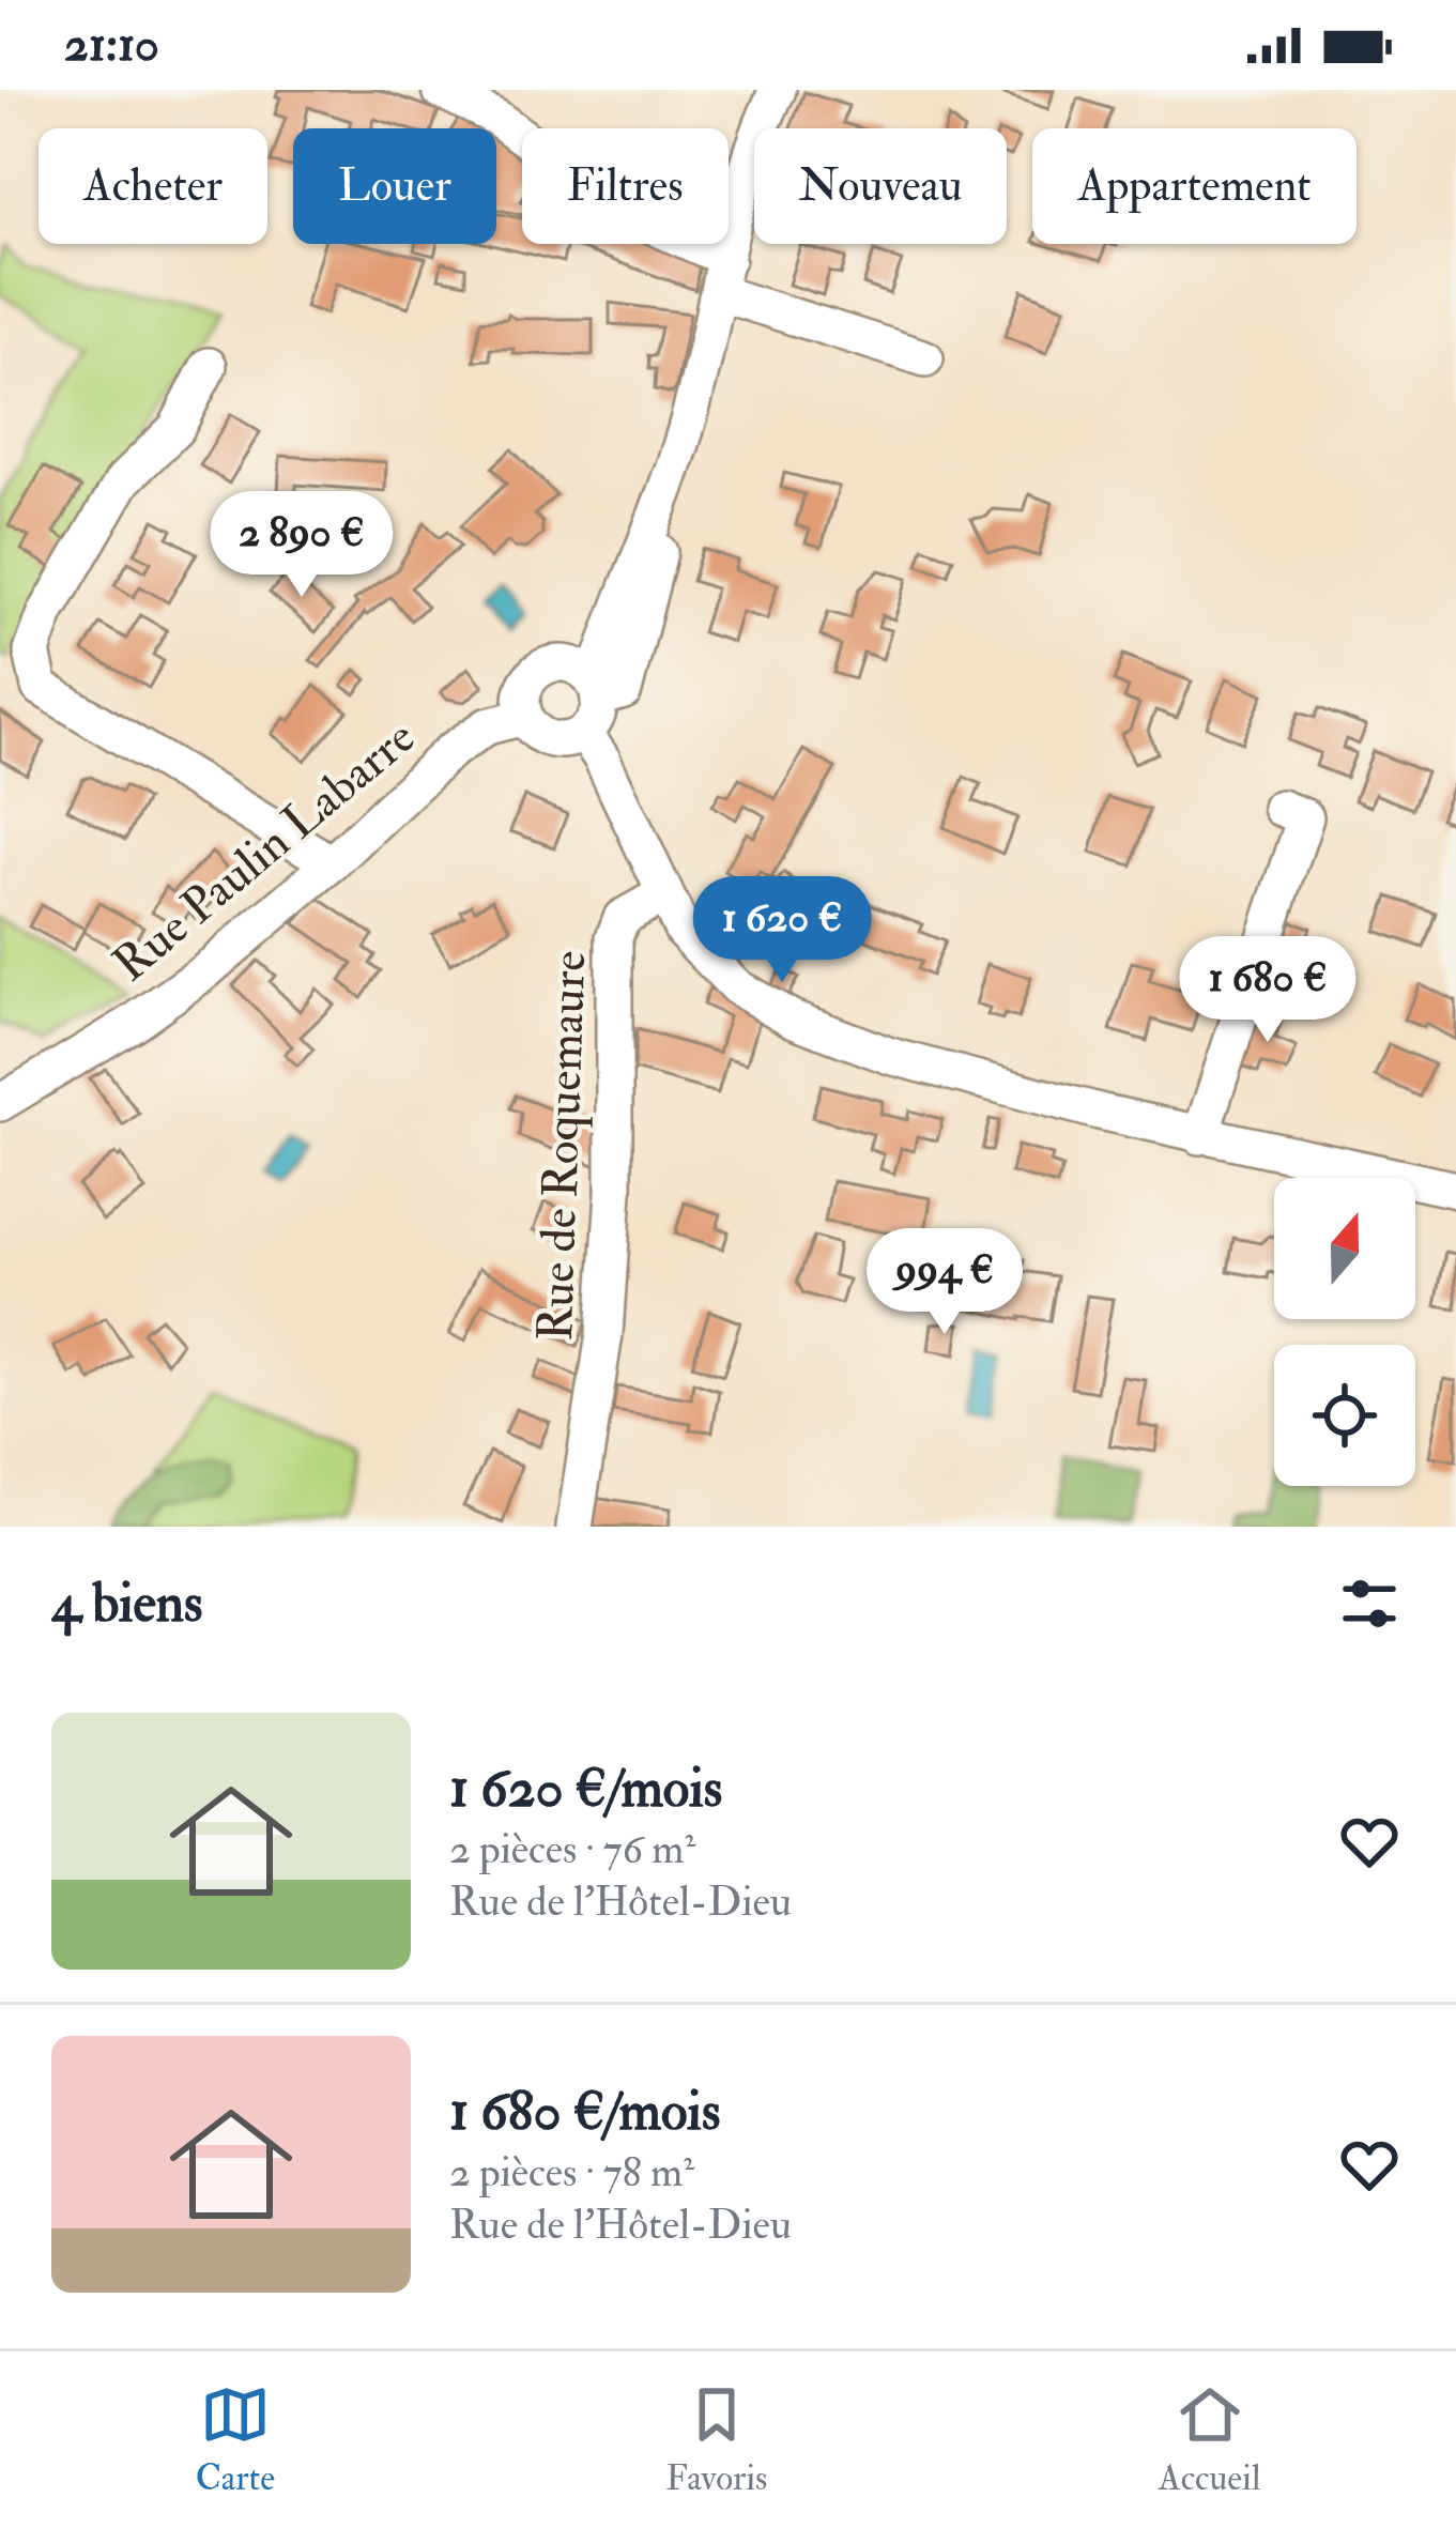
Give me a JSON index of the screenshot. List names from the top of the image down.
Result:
{
  "streets": {
    "street": ["Rue Paulin Labarre", "Rue de Roquemaure"]
  },
  "north": "top",
  "page": {
    "status": "21:10",
    "chip": [
      "Acheter",
      "Louer",
      "Filtres",
      "Nouveau",
      "Appartement"
    ],
    "price": [
      "2 890 €",
      "1 620 €",
      "1 680 €",
      "994 €"
    ],
    "heading": "4 biens",
    "list": [
      {
        "name": "1 620 €/mois",
        "note": "2 pièces · 76 m² · Rue de l'Hôtel-Dieu"
      },
      {
        "name": "1 680 €/mois",
        "note": "2 pièces · 78 m² · Rue de l'Hôtel-Dieu"
      }
    ],
    "tabs": ["Carte", "Favoris", "Accueil"]
  }
}
